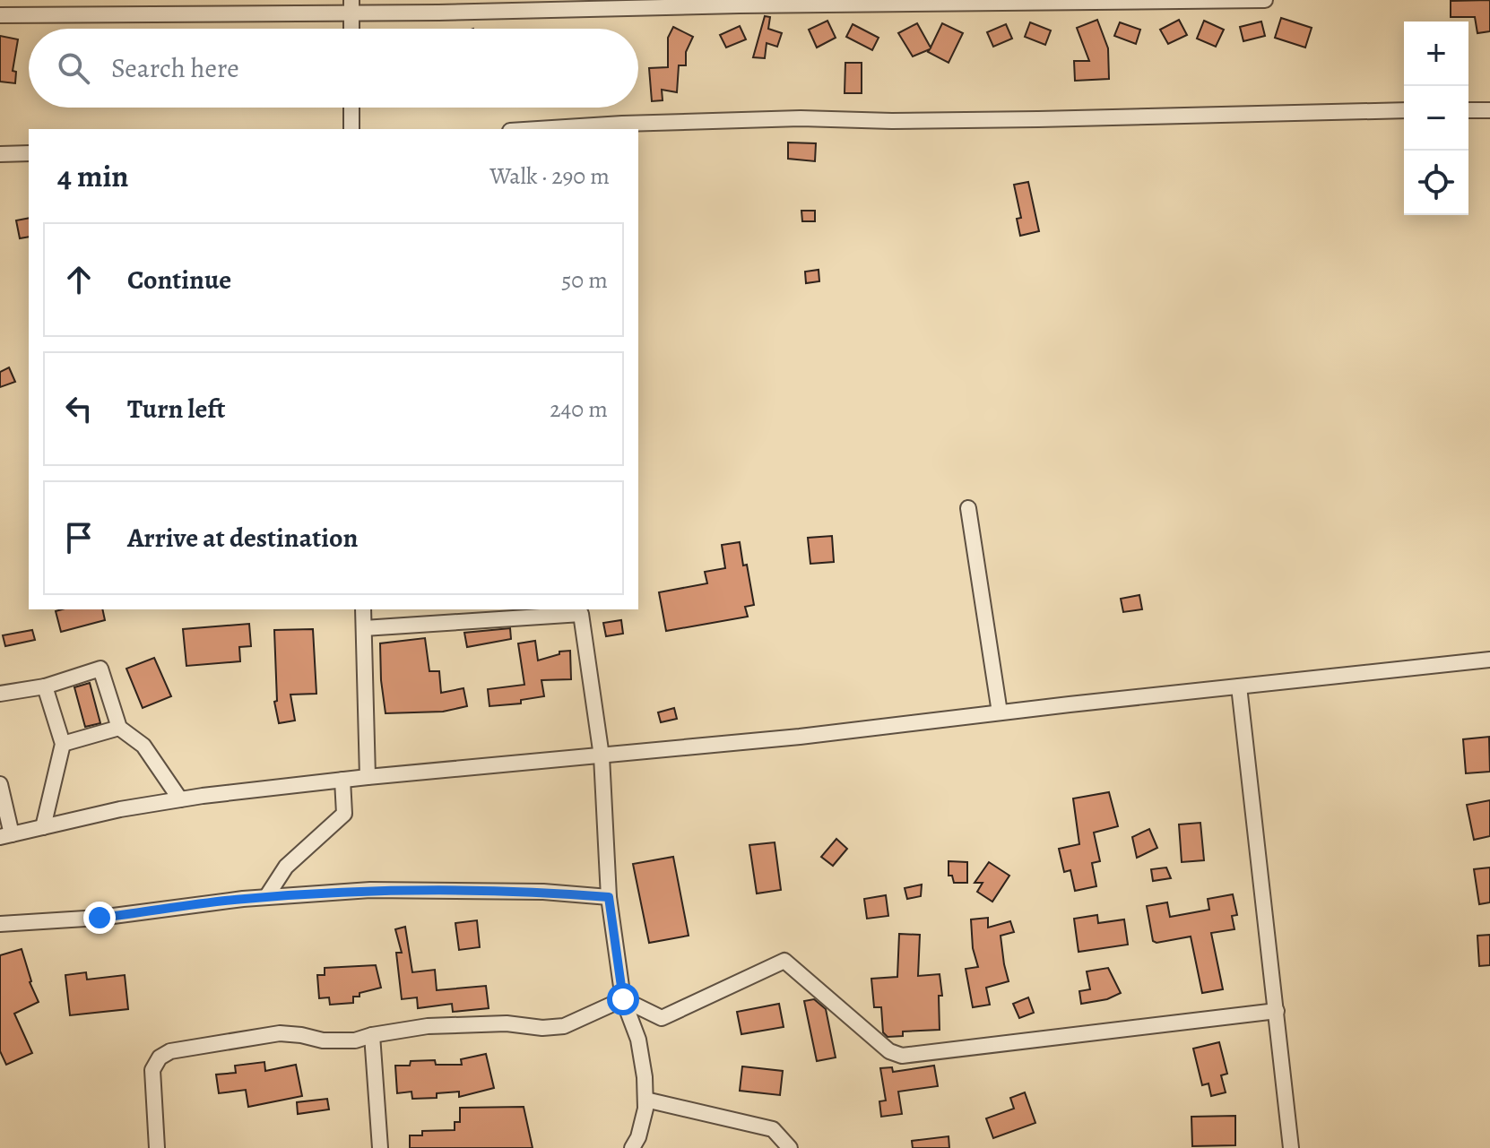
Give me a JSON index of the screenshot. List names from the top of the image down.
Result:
{
  "page": {
    "map_buttons": ["+", "−"],
    "search": "Search here",
    "heading": ["4 min", "Walk · 290 m"],
    "list": [
      ["Continue", "50 m"],
      ["Turn left", "240 m"],
      "Arrive at destination"
    ]
  }
}
